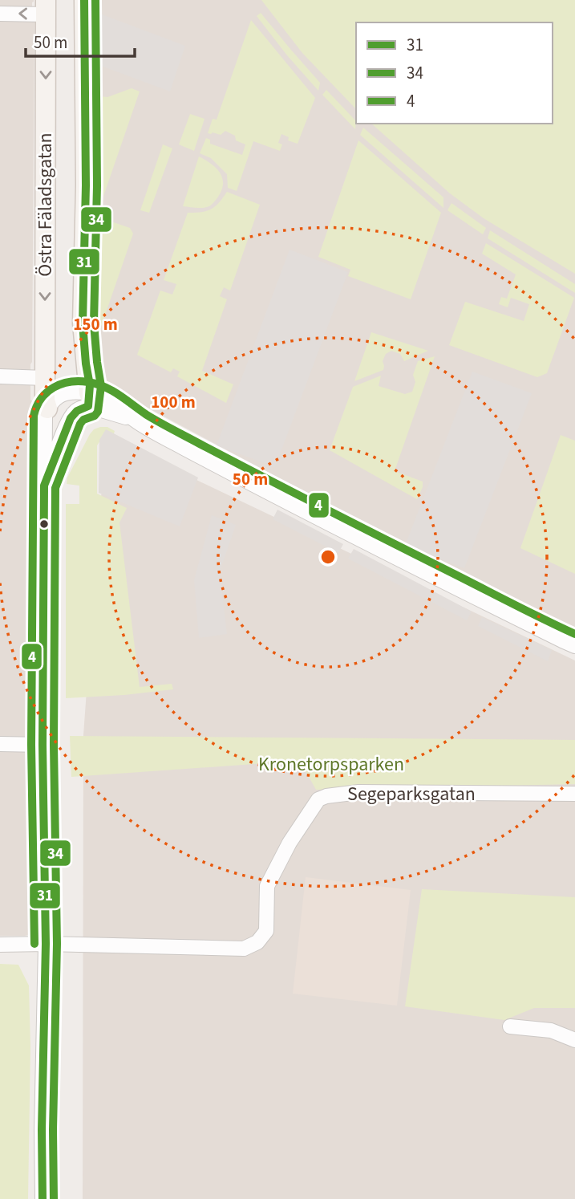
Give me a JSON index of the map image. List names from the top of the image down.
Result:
{
  "streets": {
    "street": ["Östra Fäladsgatan", "Segeparksgatan"]
  },
  "crossings": [
    ["Östra Fäladsgatan", "Segeparksgatan"]
  ],
  "parks": ["Kronetorpsparken"],
  "lines": ["transit line 31", "transit line 34", "transit line 4"],
  "legend": ["31", "34", "4"],
  "scale_bar": "50 m",
  "rings": ["150 m", "100 m", "50 m"]
}
